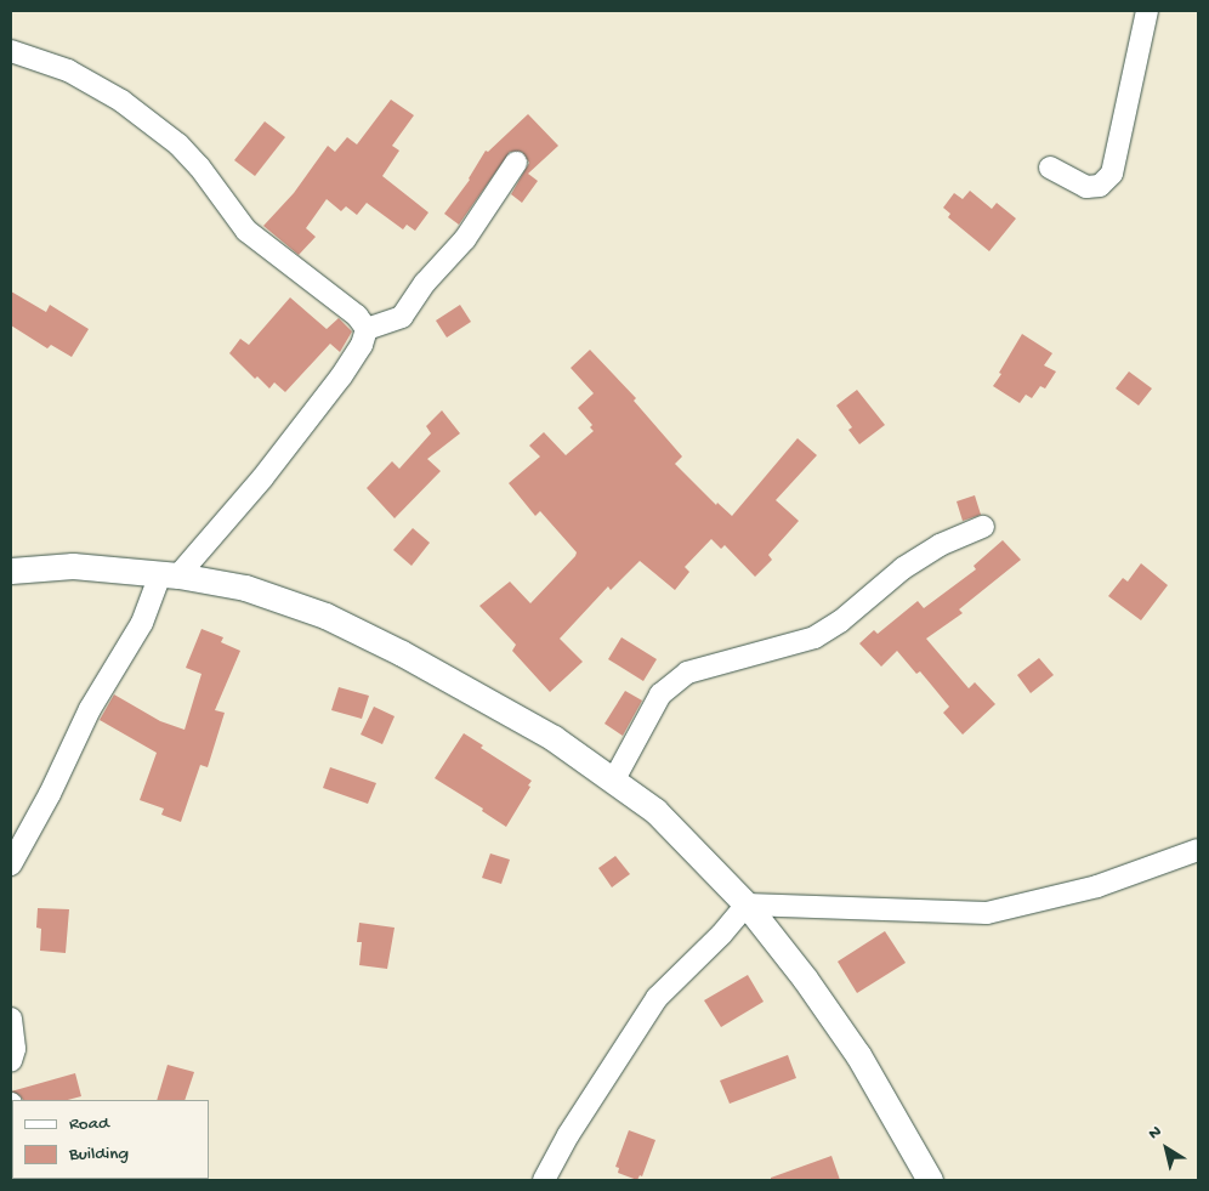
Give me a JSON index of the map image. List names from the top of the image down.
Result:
{
  "legend": ["Road", "Building"],
  "north": "top left"
}
